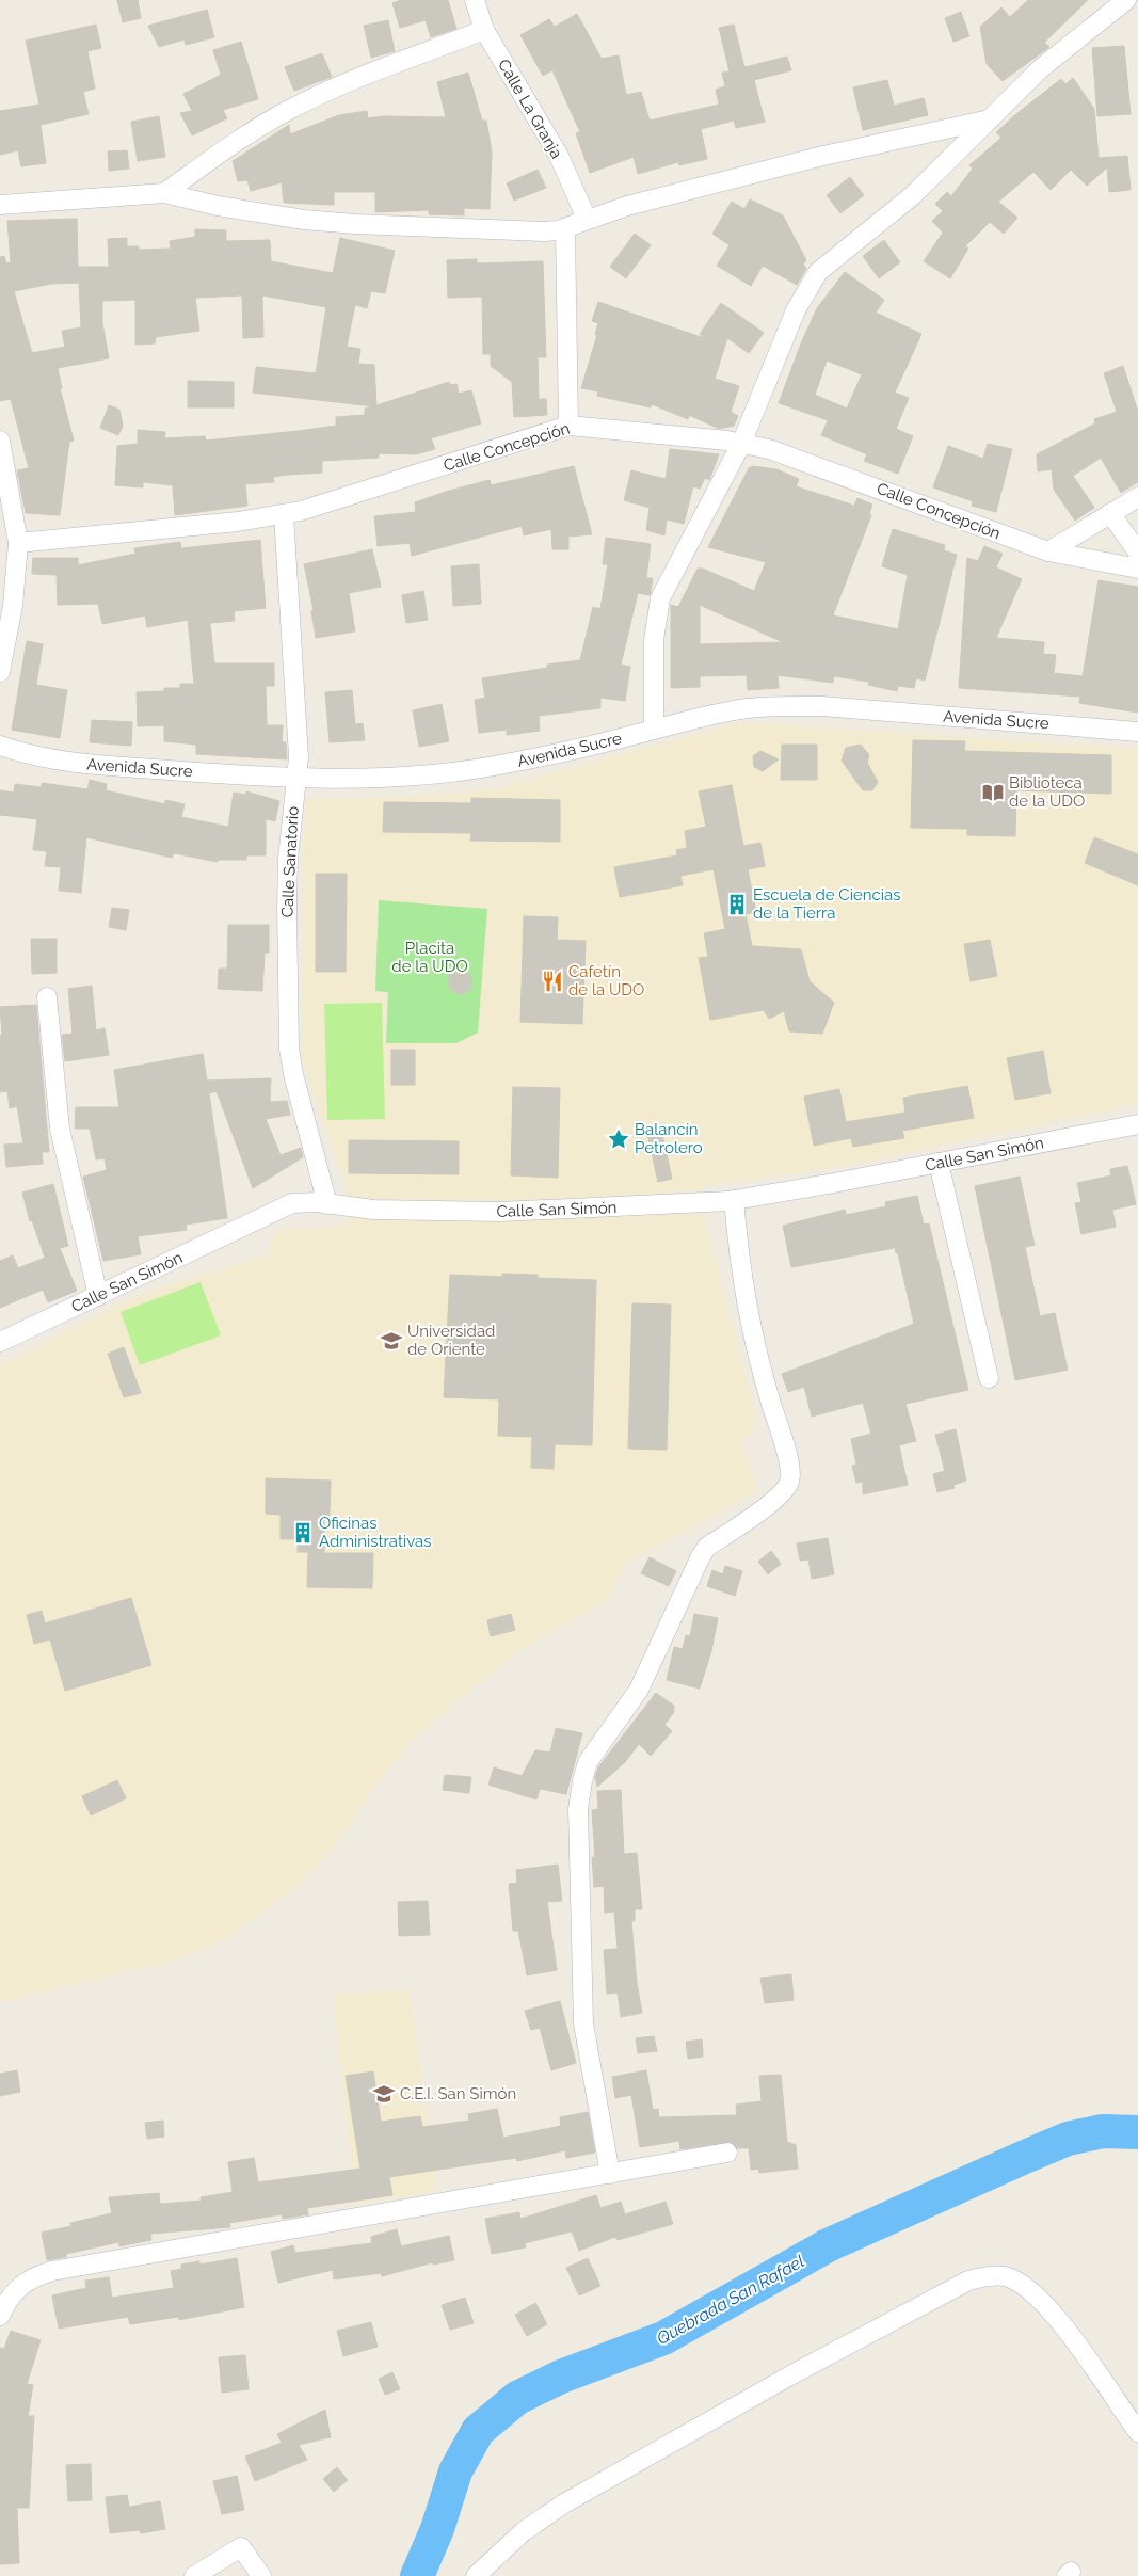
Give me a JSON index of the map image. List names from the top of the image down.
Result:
{
  "streets": {
    "street": [
      "Calle La Granja",
      "Calle Concepción",
      "Avenida Sucre",
      "Calle Sanatorio",
      "Calle San Simón"
    ]
  },
  "crossings": [
    ["Calle Concepción", "Calle Sanatorio"],
    ["Avenida Sucre", "Calle Sanatorio"],
    ["Calle Sanatorio", "Calle San Simón"]
  ],
  "water": ["Quebrada San Rafael"],
  "parks": ["Placita de la UDO"],
  "places": {
    "library": ["Biblioteca de la UDO"],
    "building": ["Escuela de Ciencias de la Tierra", "Oficinas Administrativas"],
    "restaurant": ["Cafetín de la UDO"],
    "place": ["Balancín Petrolero"],
    "school or university": ["Universidad de Oriente", "C.E.I. San Simón"]
  }
}
